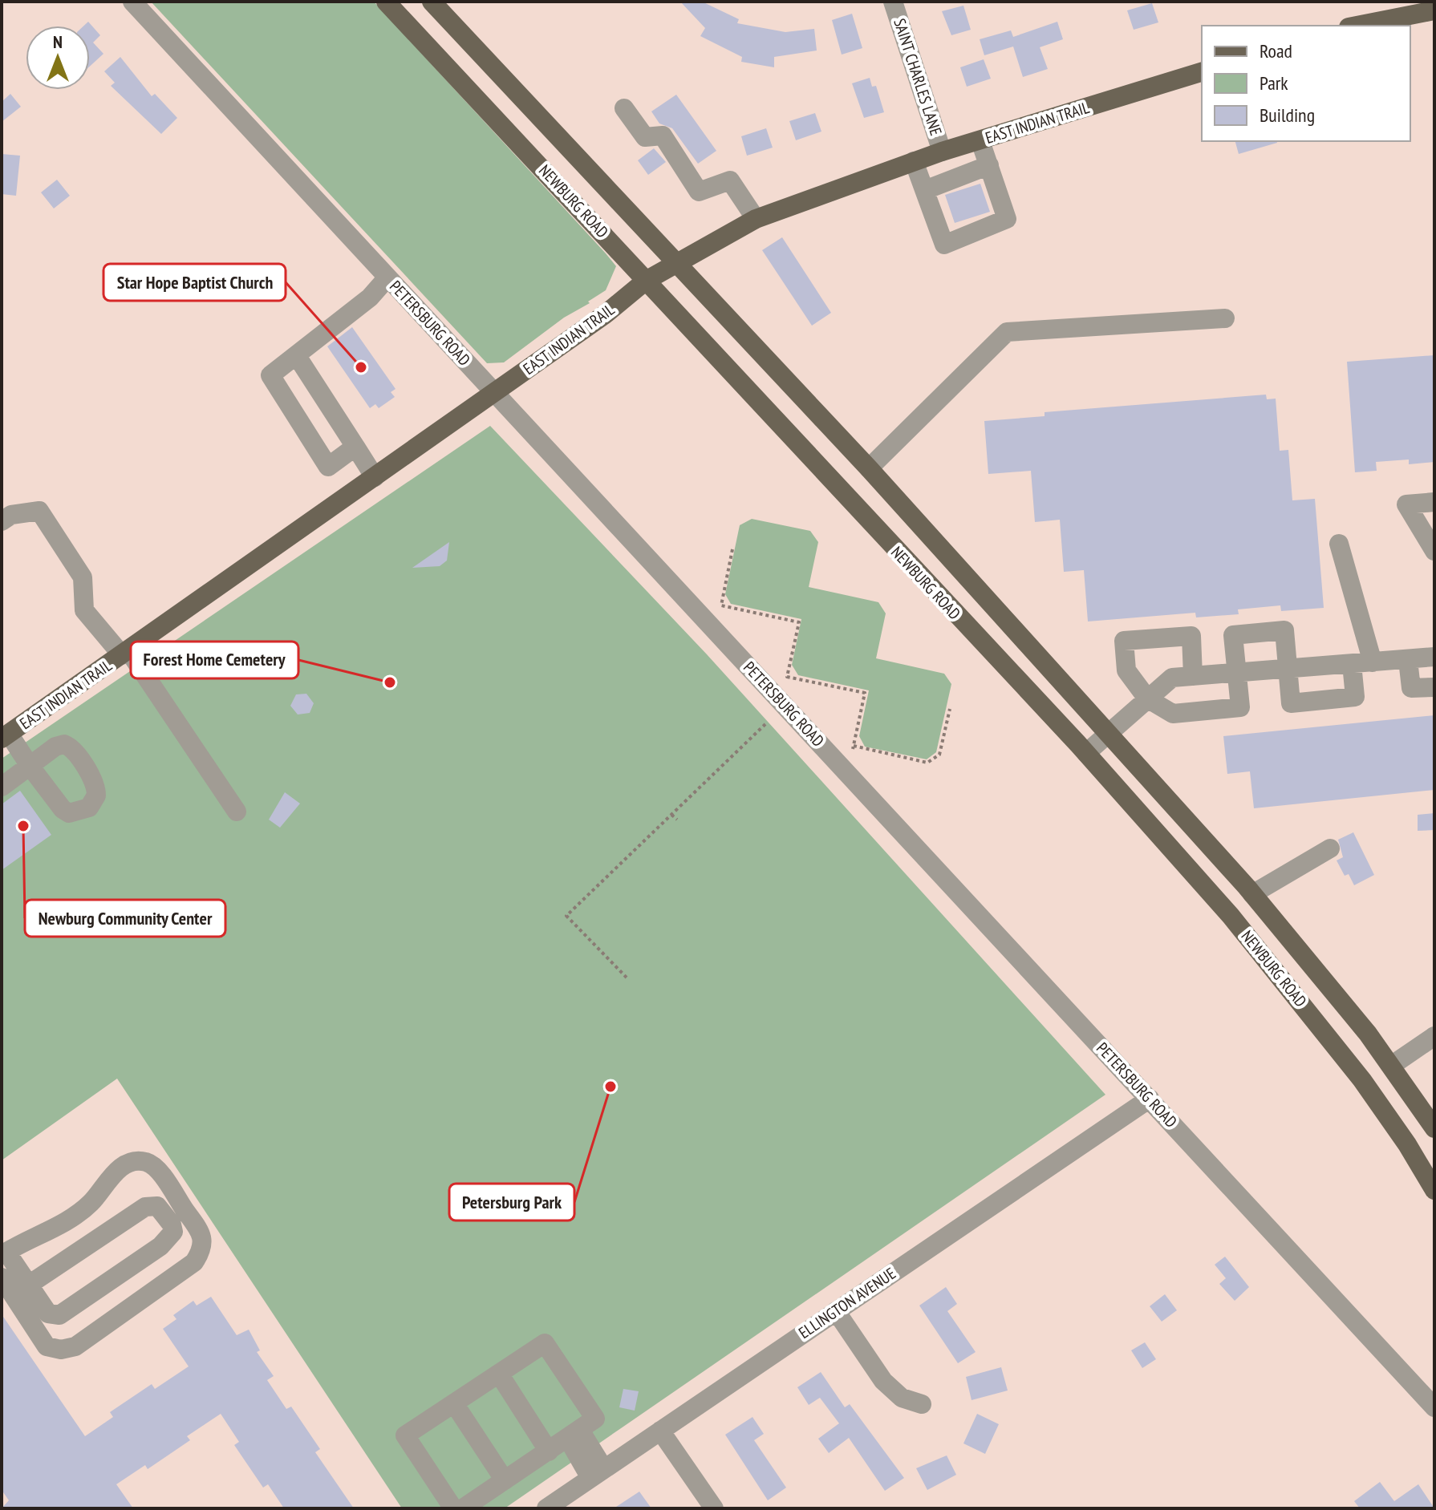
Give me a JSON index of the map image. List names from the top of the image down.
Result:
{
  "streets": {
    "main road": ["EAST INDIAN TRAIL", "NEWBURG ROAD"],
    "street": ["SAINT CHARLES LANE", "PETERSBURG ROAD", "ELLINGTON AVENUE"]
  },
  "crossings": [
    ["SAINT CHARLES LANE", "EAST INDIAN TRAIL"],
    ["EAST INDIAN TRAIL", "NEWBURG ROAD"],
    ["EAST INDIAN TRAIL", "PETERSBURG ROAD"],
    ["PETERSBURG ROAD", "ELLINGTON AVENUE"]
  ],
  "places": [
    "Star Hope Baptist Church",
    "Forest Home Cemetery",
    "Newburg Community Center",
    "Petersburg Park"
  ],
  "legend": ["Road", "Park", "Building"],
  "north": "top"
}
